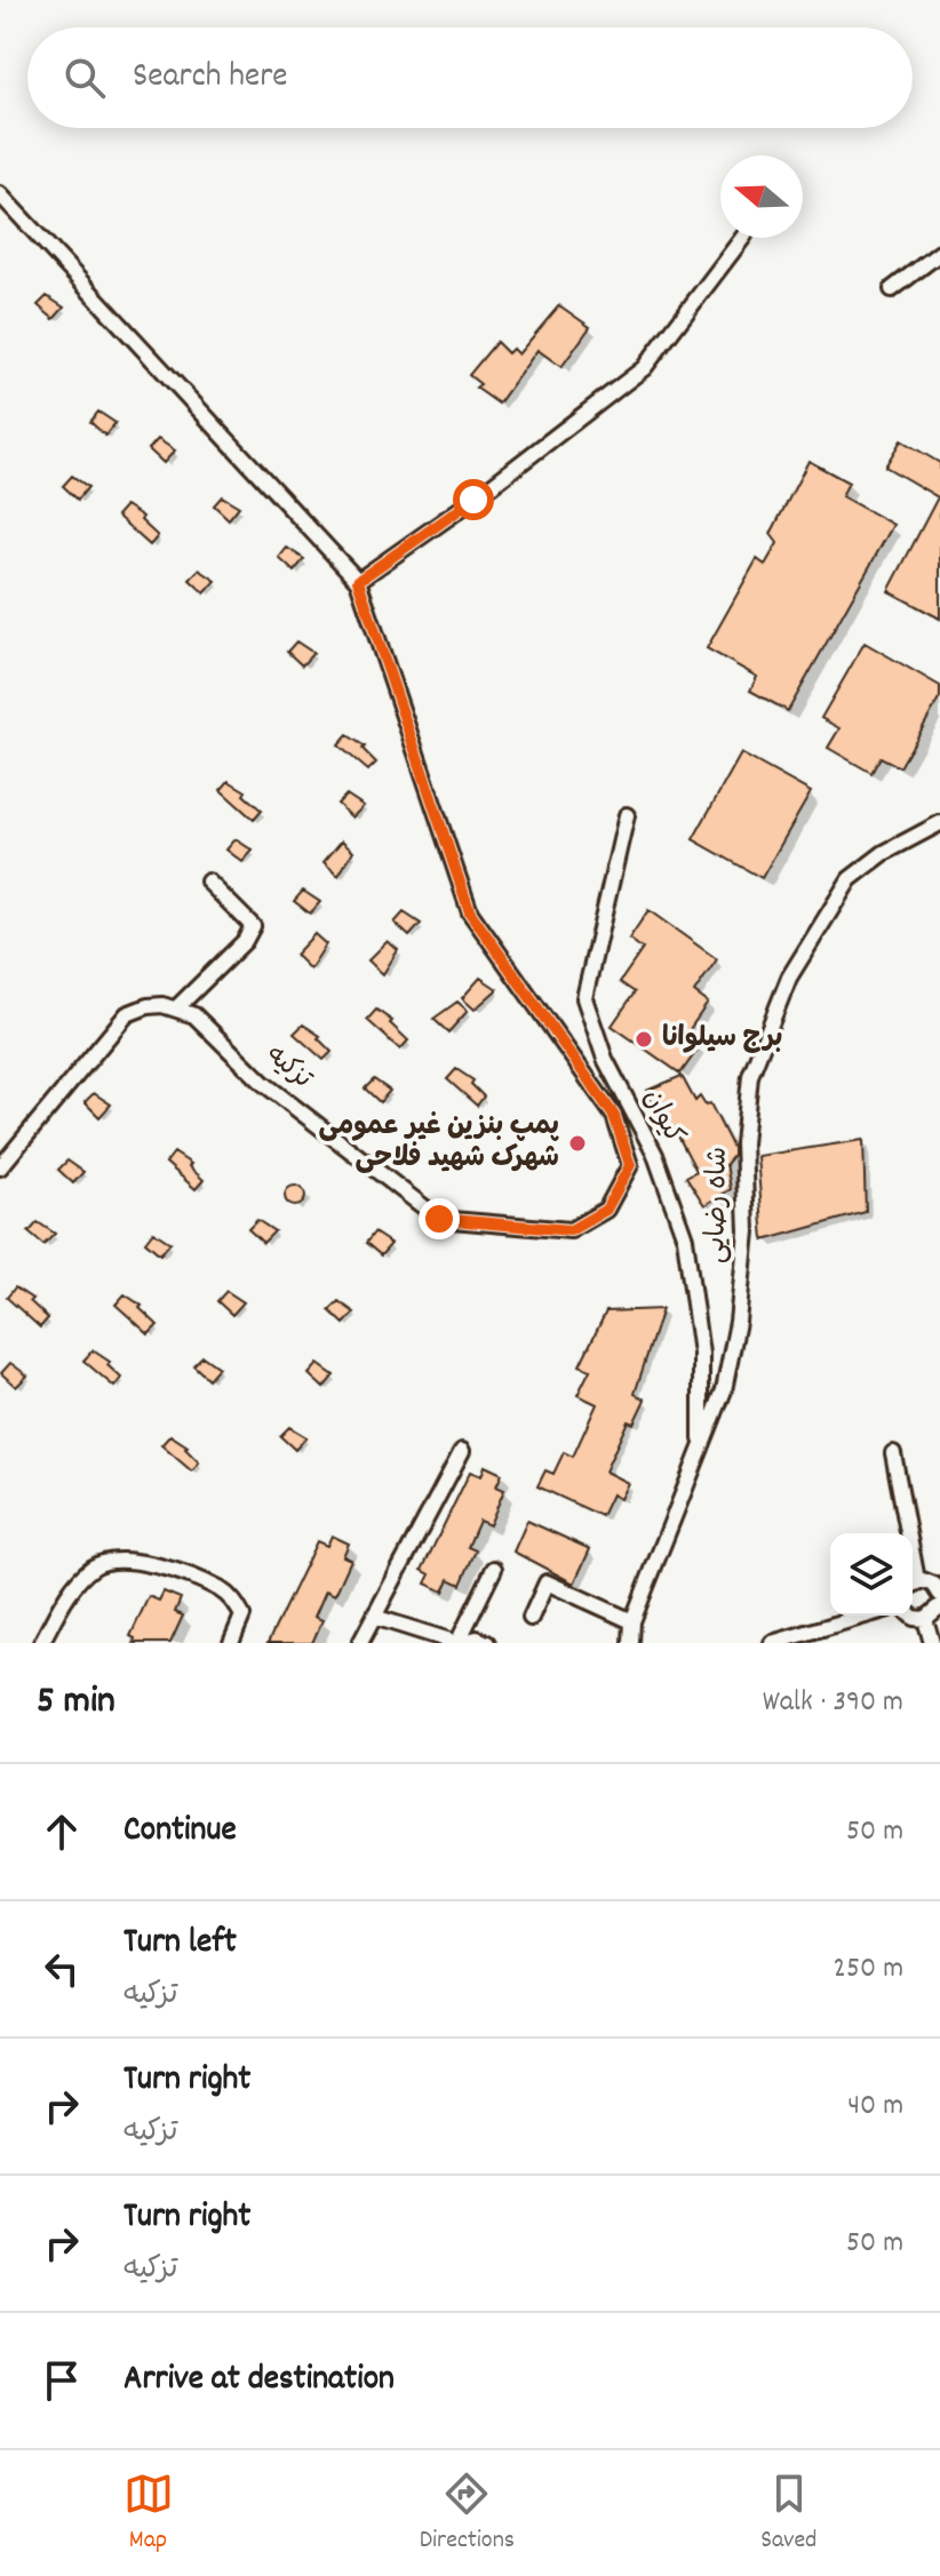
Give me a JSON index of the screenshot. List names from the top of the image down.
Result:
{
  "streets": {
    "street": ["تزکیه", "کیوان", "شاه رضایی"]
  },
  "crossings": [
    ["کیوان", "شاه رضایی"]
  ],
  "places": ["برج سیلوانا", "پمپ بنزین غیر عمومی شهرک شهید فلاحی"],
  "north": "left",
  "page": {
    "search": "Search here",
    "heading": ["5 min", "Walk · 390 m"],
    "list": [
      ["Continue", "50 m"],
      ["Turn left", "تزکیه", "250 m"],
      ["Turn right", "تزکیه", "40 m"],
      ["Turn right", "تزکیه", "50 m"],
      "Arrive at destination"
    ],
    "nav": ["Map", "Directions", "Saved"]
  }
}
